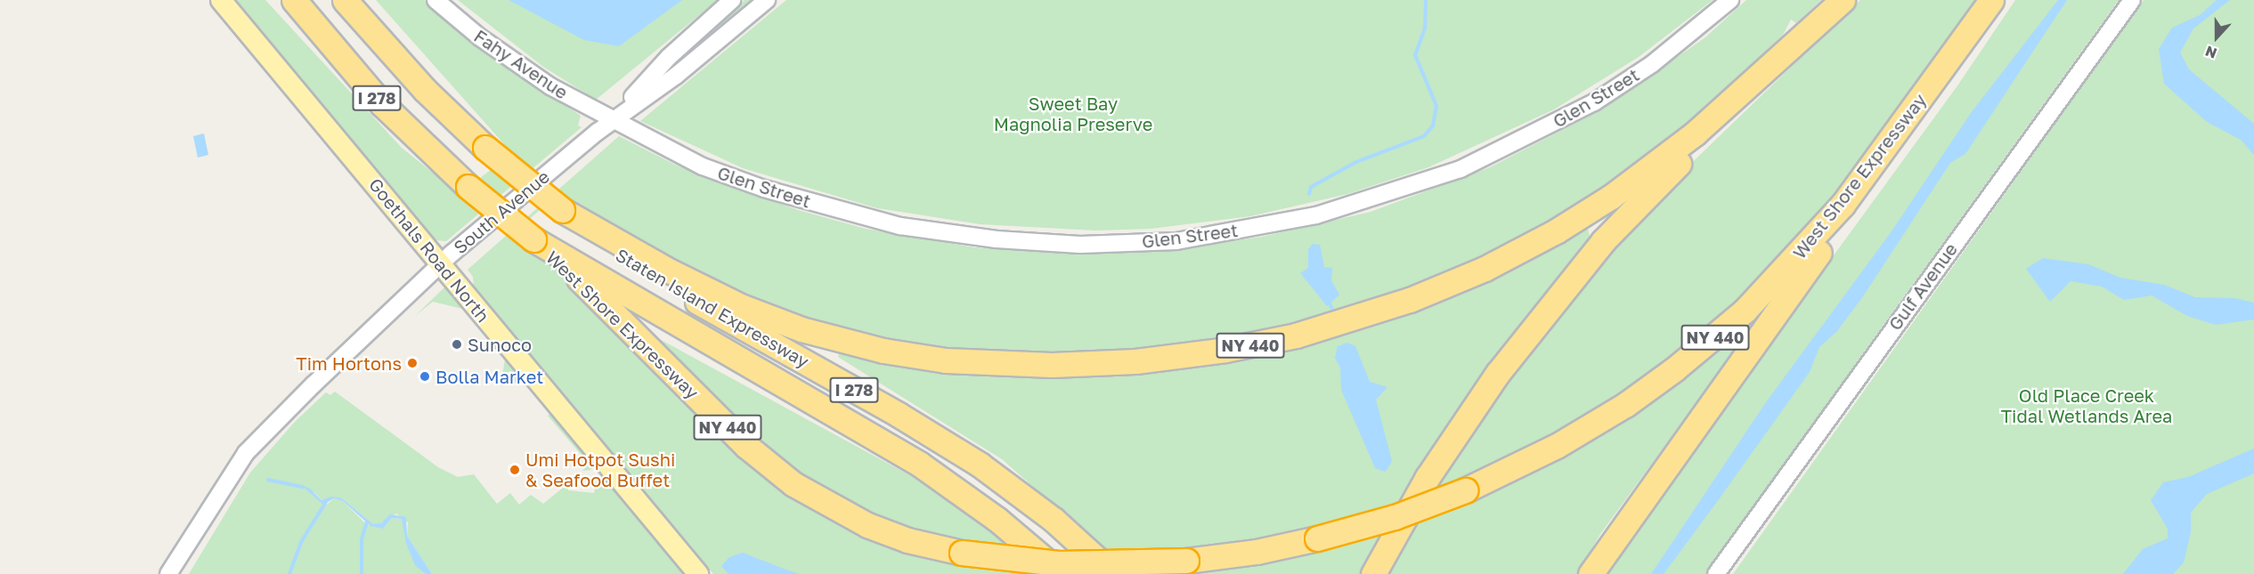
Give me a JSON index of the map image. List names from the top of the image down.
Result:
{
  "streets": {
    "highway": [
      "I 278",
      "West Shore Expressway",
      "Staten Island Expressway",
      "NY 440"
    ],
    "main road": ["Goethals Road North"],
    "street": [
      "Fahy Avenue",
      "Glen Street",
      "South Avenue",
      "Gulf Avenue"
    ]
  },
  "crossings": [
    ["Fahy Avenue", "Glen Street"],
    ["Fahy Avenue", "South Avenue"],
    ["I 278", "NY 440"],
    ["Glen Street", "South Avenue"],
    ["West Shore Expressway", "Staten Island Expressway"],
    ["South Avenue", "Goethals Road North"],
    ["Staten Island Expressway", "NY 440"]
  ],
  "parks": ["Sweet Bay Magnolia Preserve", "Old Place Creek Tidal Wetlands Area"],
  "places": [
    "Sunoco",
    "Tim Hortons",
    "Bolla Market",
    "Umi Hotpot Sushi & Seafood Buffet"
  ],
  "north": "bottom"
}
